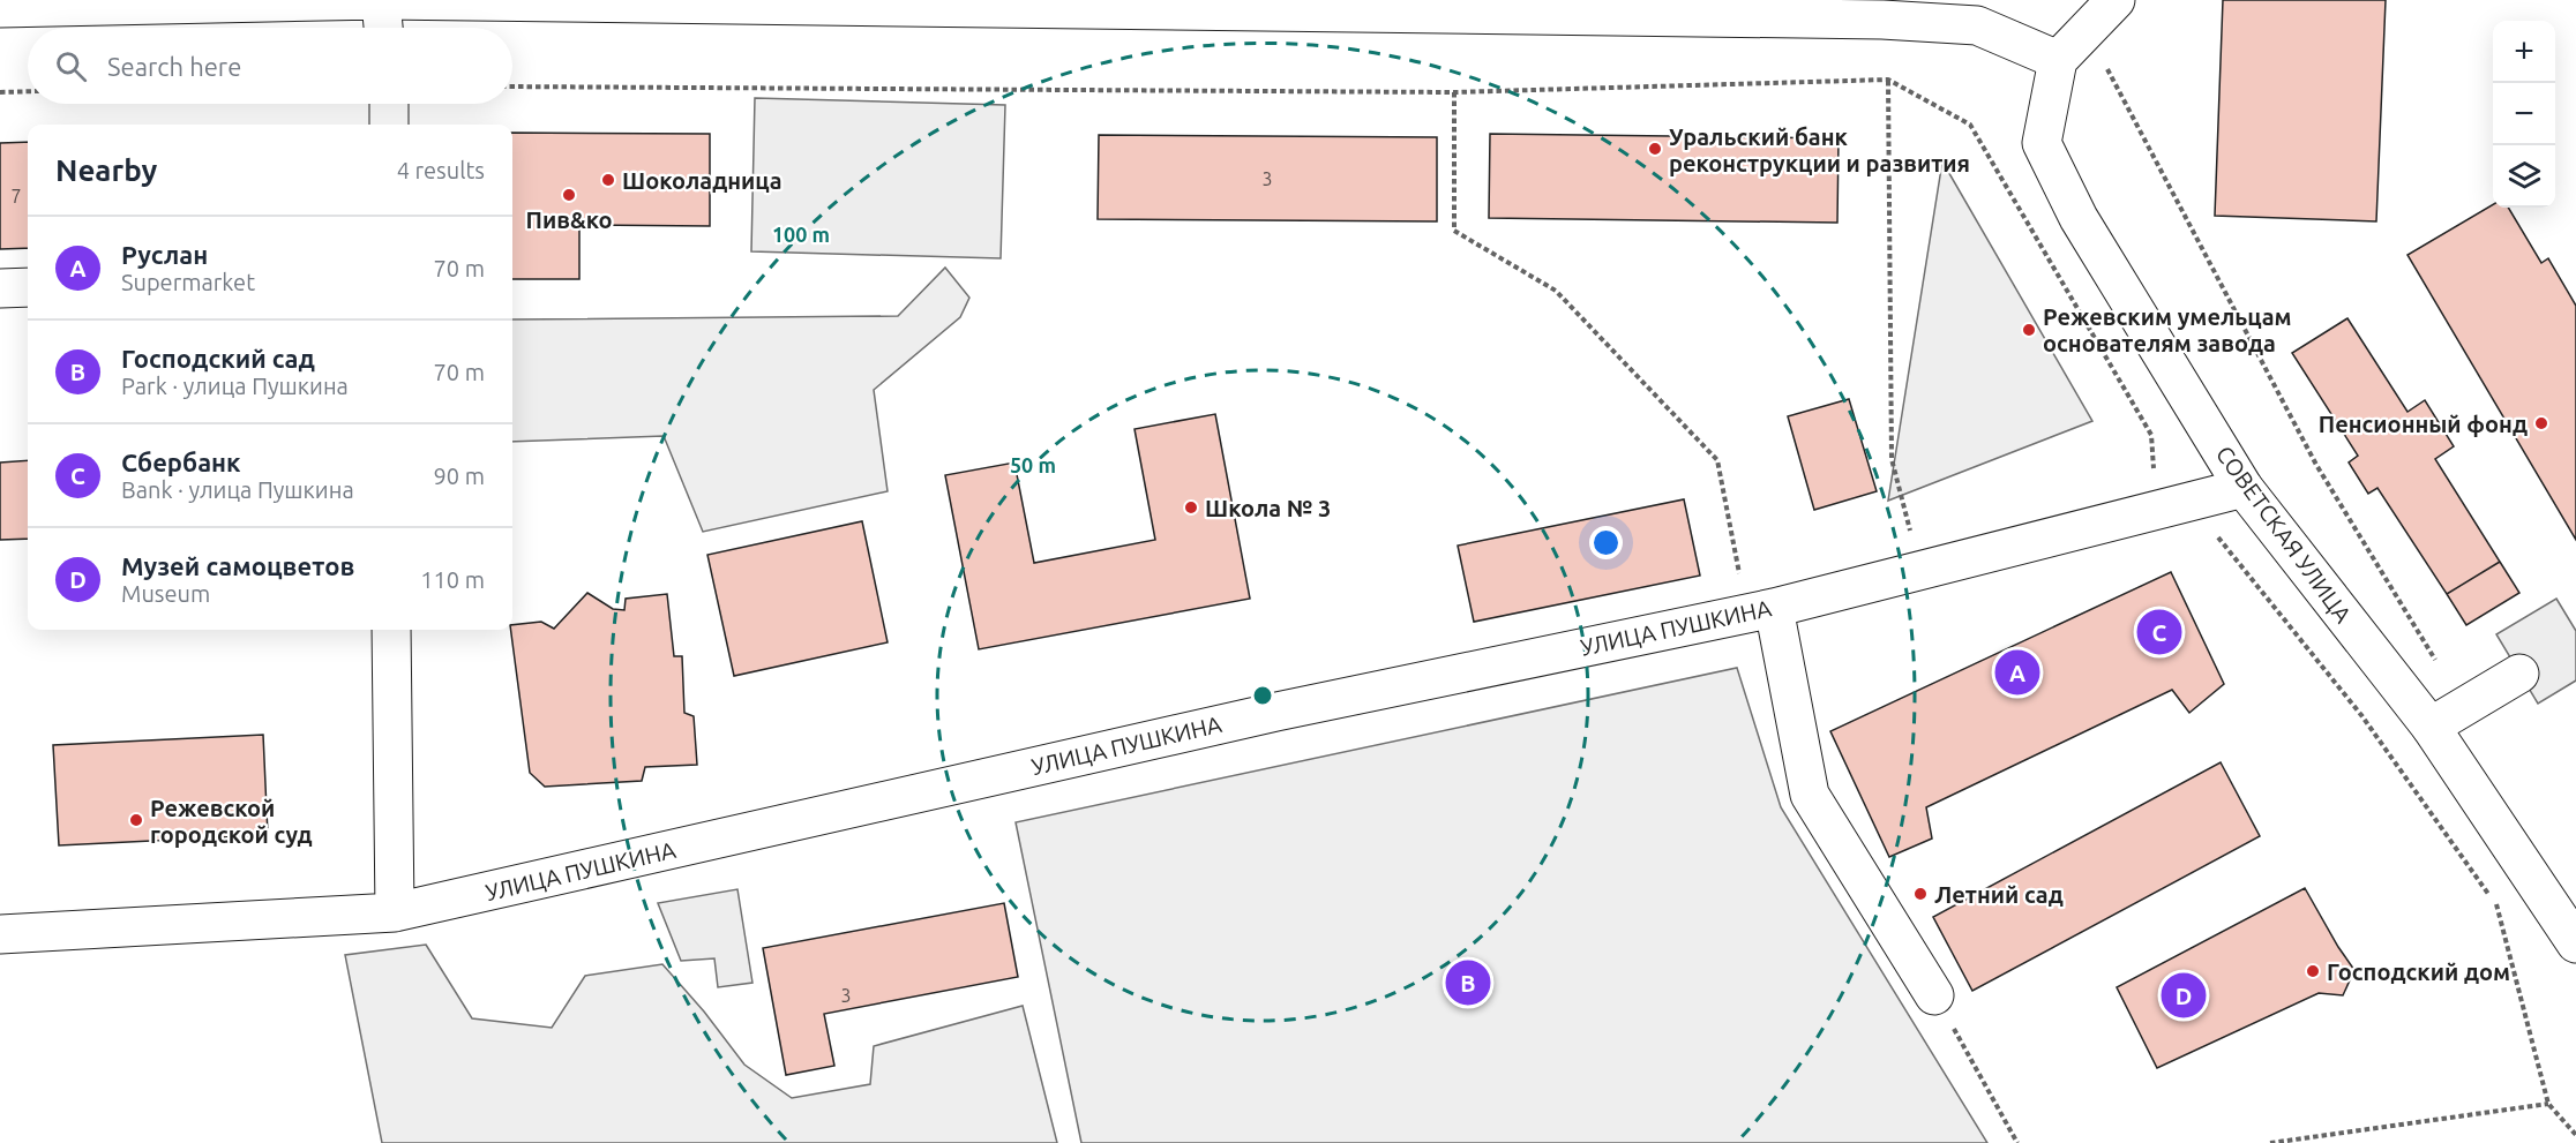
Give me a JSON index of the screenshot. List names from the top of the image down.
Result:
{
  "streets": {
    "street": ["СОВЕТСКАЯ УЛИЦА", "УЛИЦА ПУШКИНА"]
  },
  "crossings": [
    ["СОВЕТСКАЯ УЛИЦА", "УЛИЦА ПУШКИНА"]
  ],
  "places": [
    "Уральский банк реконструкции и развития",
    "Шоколадница",
    "Пив&ко",
    "Режевским умельцам основателям завода",
    "Пенсионный фонд",
    "Школа № 3",
    "Режевской городской суд",
    "Летний сад",
    "Господский дом"
  ],
  "house_numbers": ["3", "7", "3"],
  "page": {
    "map_buttons": ["+", "−"],
    "search": "Search here",
    "heading": ["Nearby", "4 results"],
    "list": [
      {
        "mark": "A",
        "name": "Руслан",
        "note": "Supermarket",
        "value": "70 m"
      },
      {
        "mark": "B",
        "name": "Господский сад",
        "note": "Park · улица Пушкина",
        "value": "70 m"
      },
      {
        "mark": "C",
        "name": "Сбербанк",
        "note": "Bank · улица Пушкина",
        "value": "90 m"
      },
      {
        "mark": "D",
        "name": "Музей самоцветов",
        "note": "Museum",
        "value": "110 m"
      }
    ],
    "pins": [
      "C",
      "A",
      "B",
      "D"
    ]
  },
  "rings": ["100 m", "50 m"]
}
